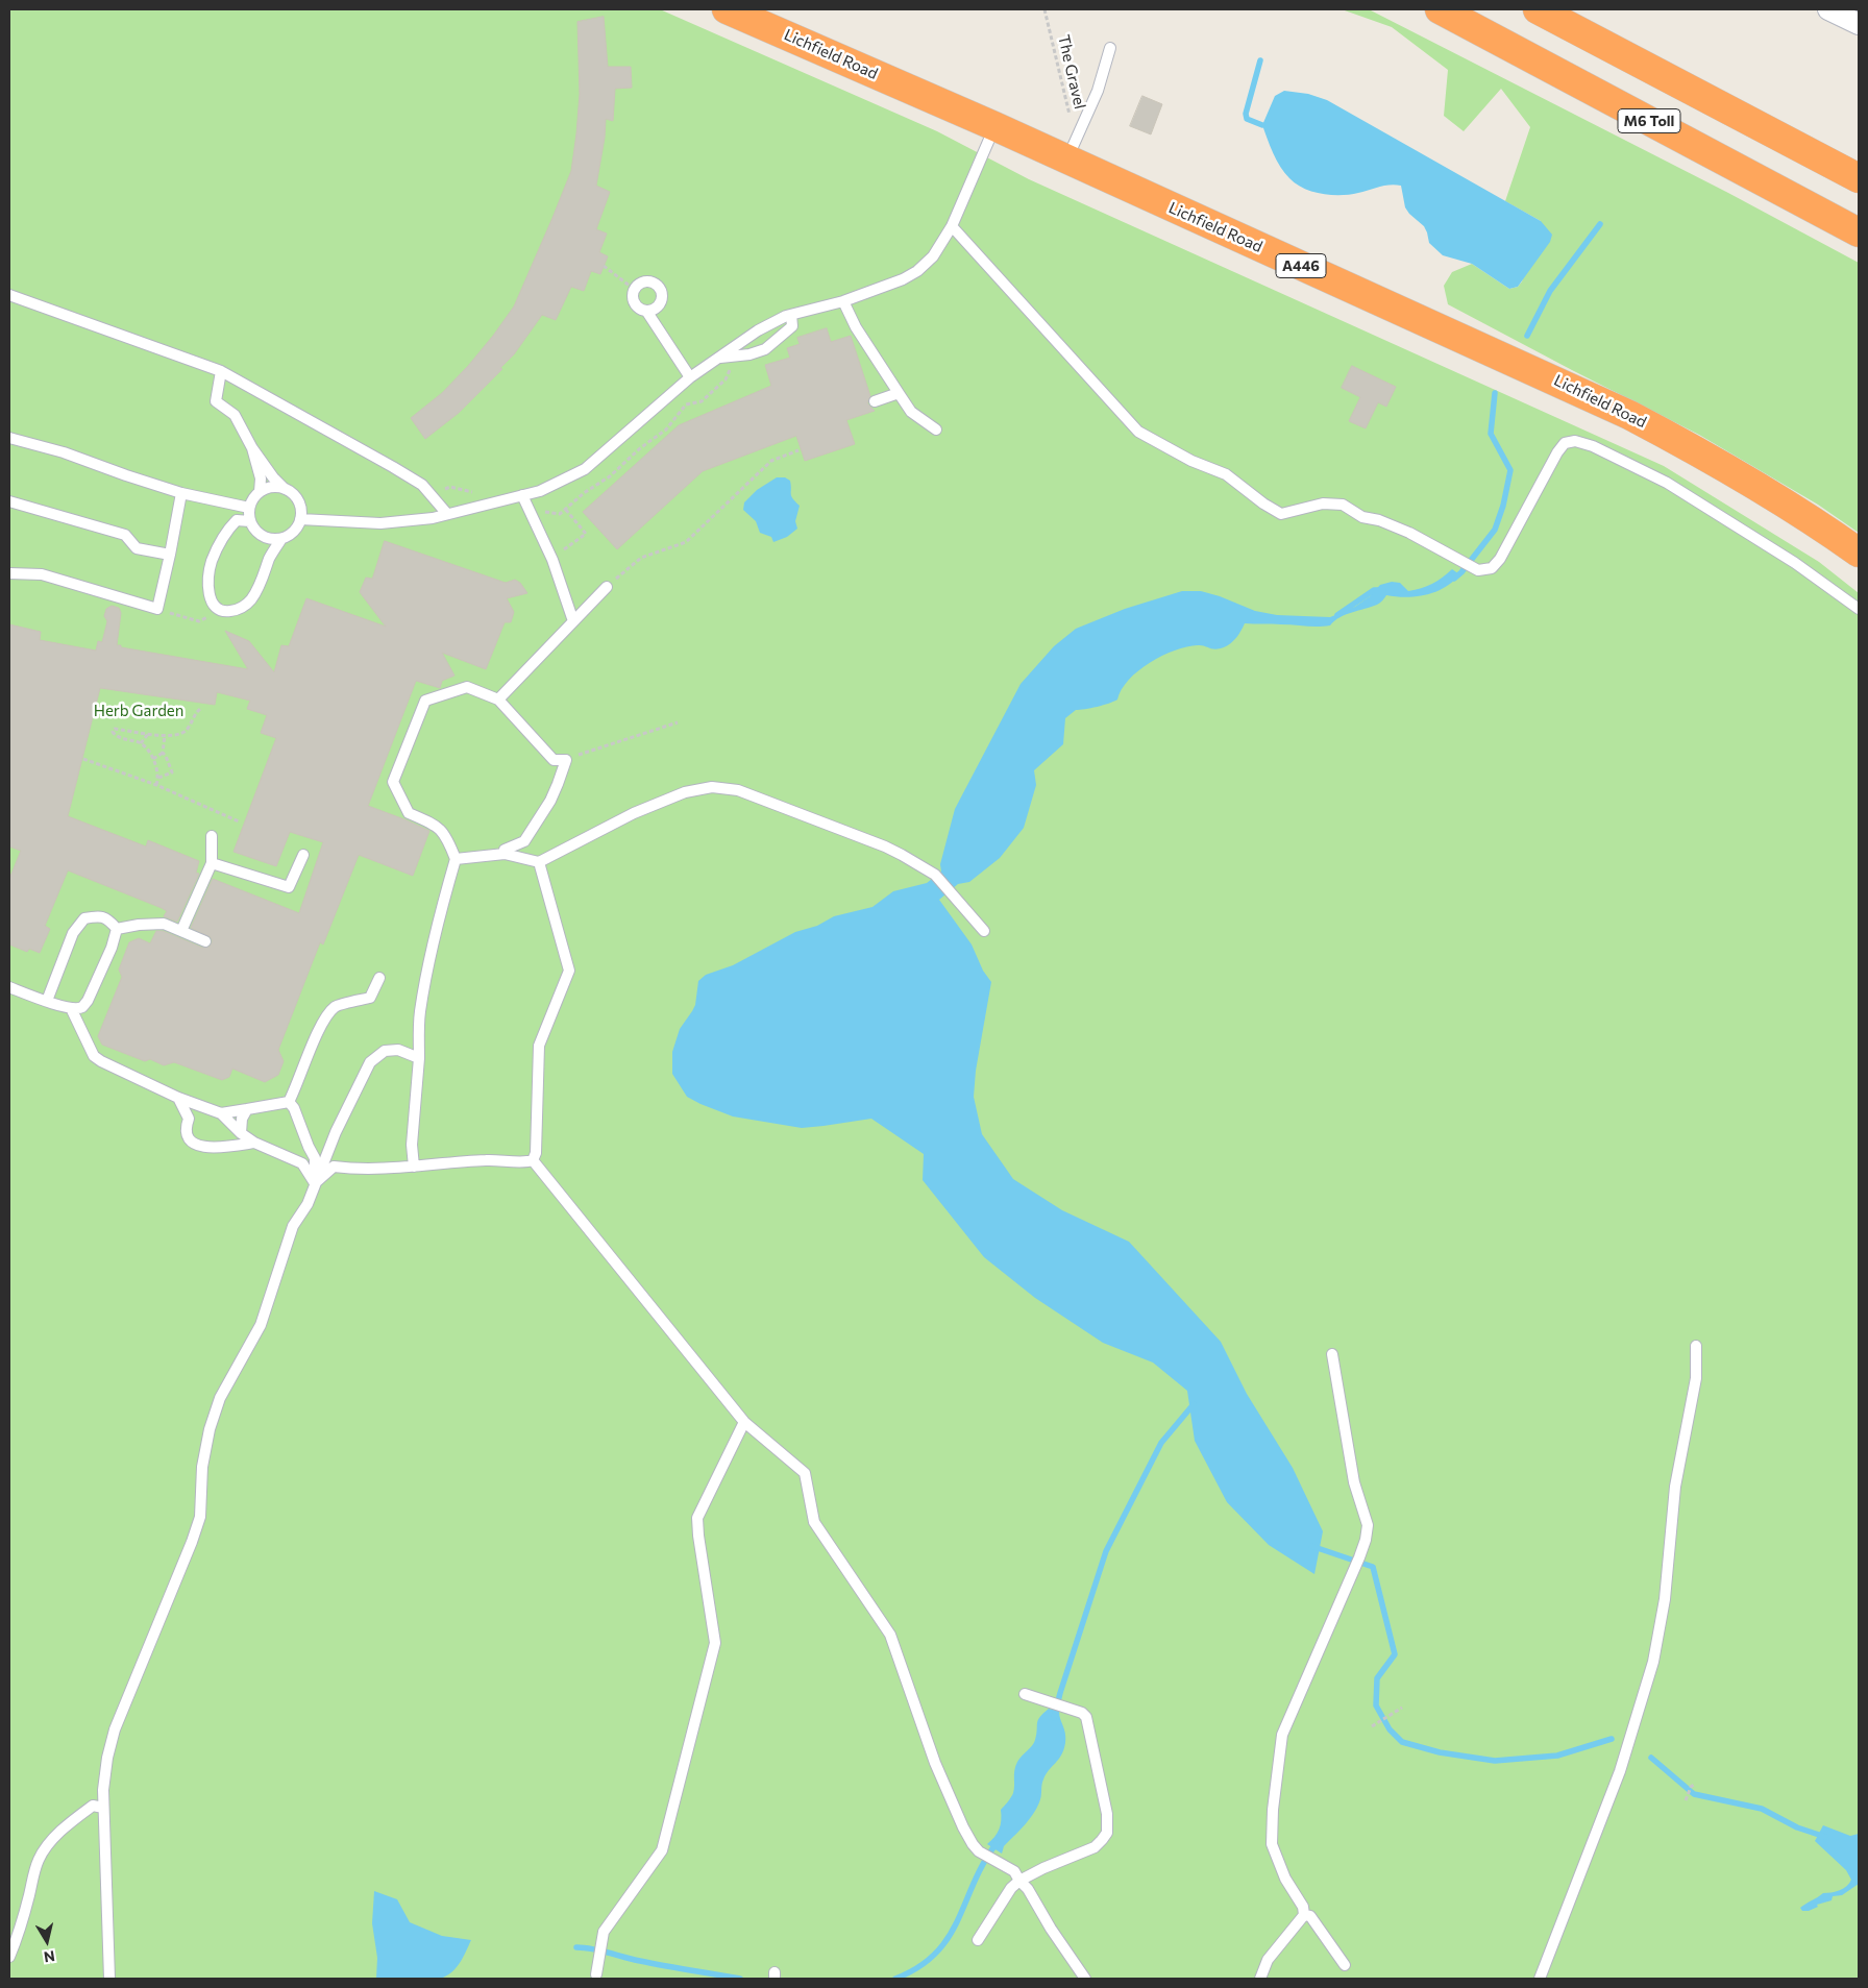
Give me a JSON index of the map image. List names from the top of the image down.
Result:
{
  "streets": {
    "highway": ["Lichfield Road", "M6 Toll", "A446"],
    "path": ["The Gravel"]
  },
  "crossings": [
    ["Lichfield Road", "The Gravel"]
  ],
  "parks": ["Herb Garden"],
  "north": "bottom"
}
